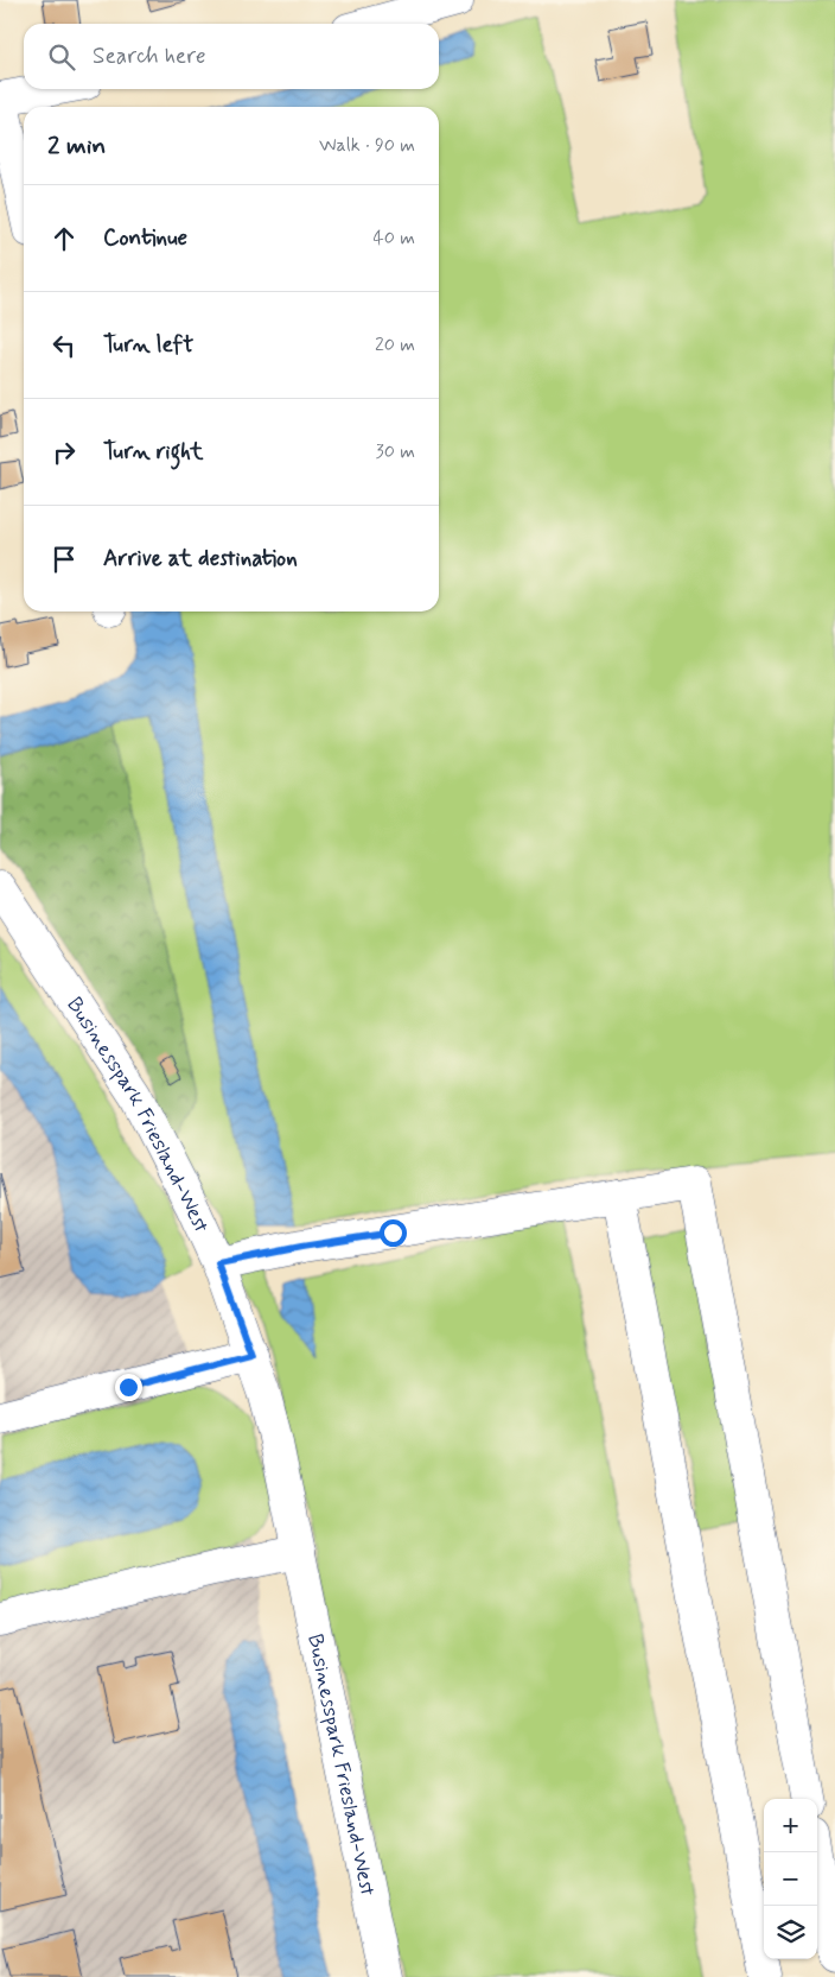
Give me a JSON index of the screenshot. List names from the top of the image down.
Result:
{
  "streets": {
    "street": ["Businesspark Friesland-West"]
  },
  "page": {
    "search": "Search here",
    "heading": ["2 min", "Walk · 90 m"],
    "list": [
      ["Continue", "40 m"],
      ["Turn left", "20 m"],
      ["Turn right", "30 m"],
      "Arrive at destination"
    ],
    "map_buttons": ["+", "−"]
  }
}
